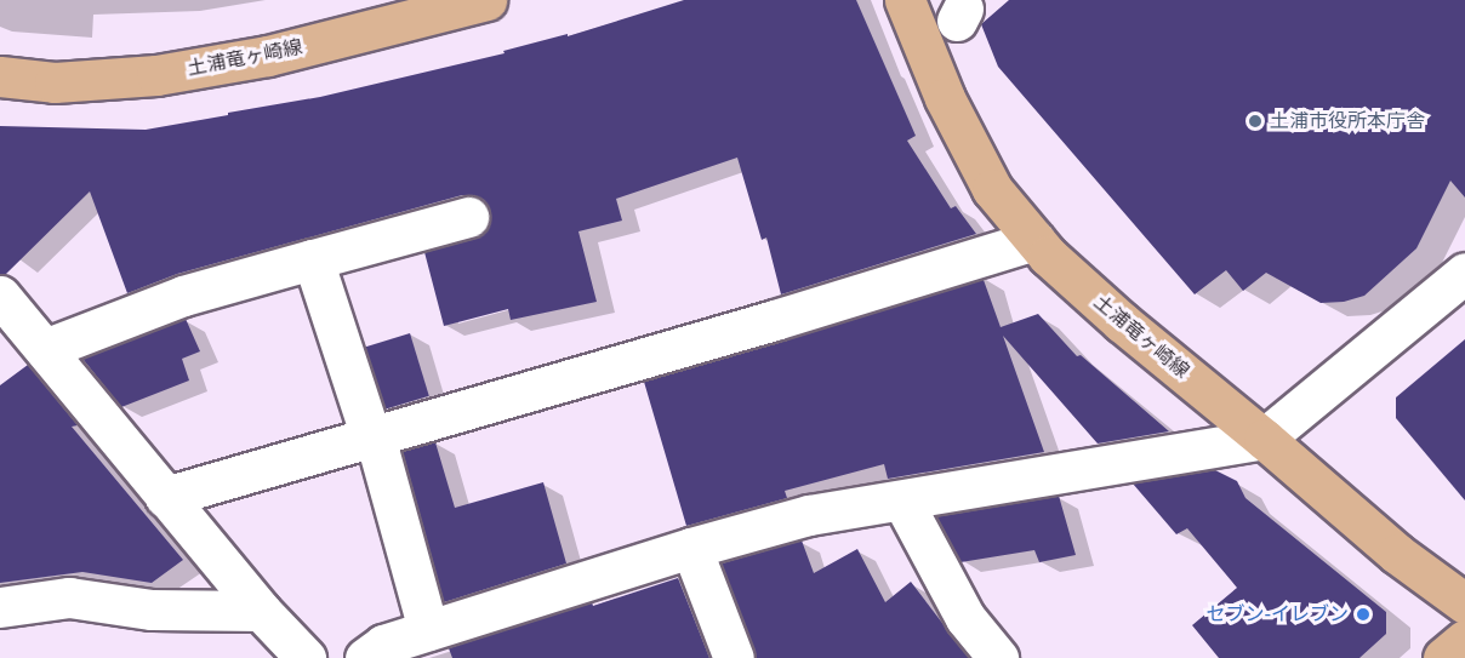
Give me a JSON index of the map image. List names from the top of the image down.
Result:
{
  "streets": {
    "main road": ["土浦竜ヶ崎線"]
  },
  "places": ["土浦市役所本庁舎", "セブン-イレブン"]
}
